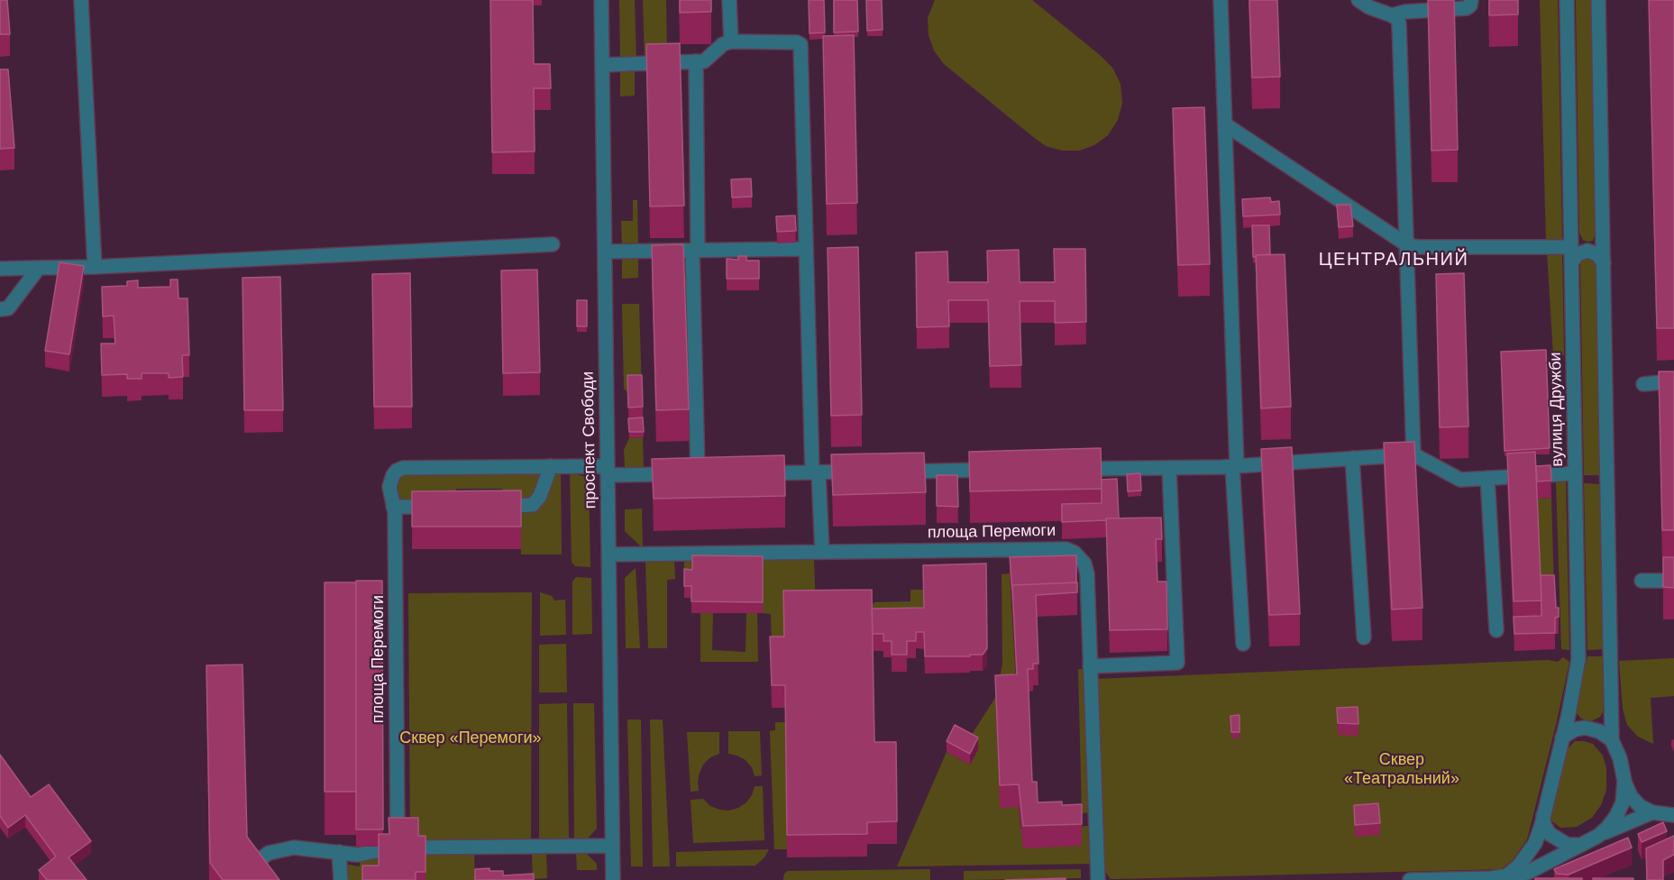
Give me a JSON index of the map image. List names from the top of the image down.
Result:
{
  "streets": {
    "street": ["вулиця Дружби", "проспект Свободи", "площа Перемоги"]
  },
  "crossings": [
    ["проспект Свободи", "площа Перемоги"]
  ],
  "districts": ["ЦЕНТРАЛЬНИЙ"],
  "parks": ["Сквер «Перемоги»", "Сквер «Театральний»"]
}
